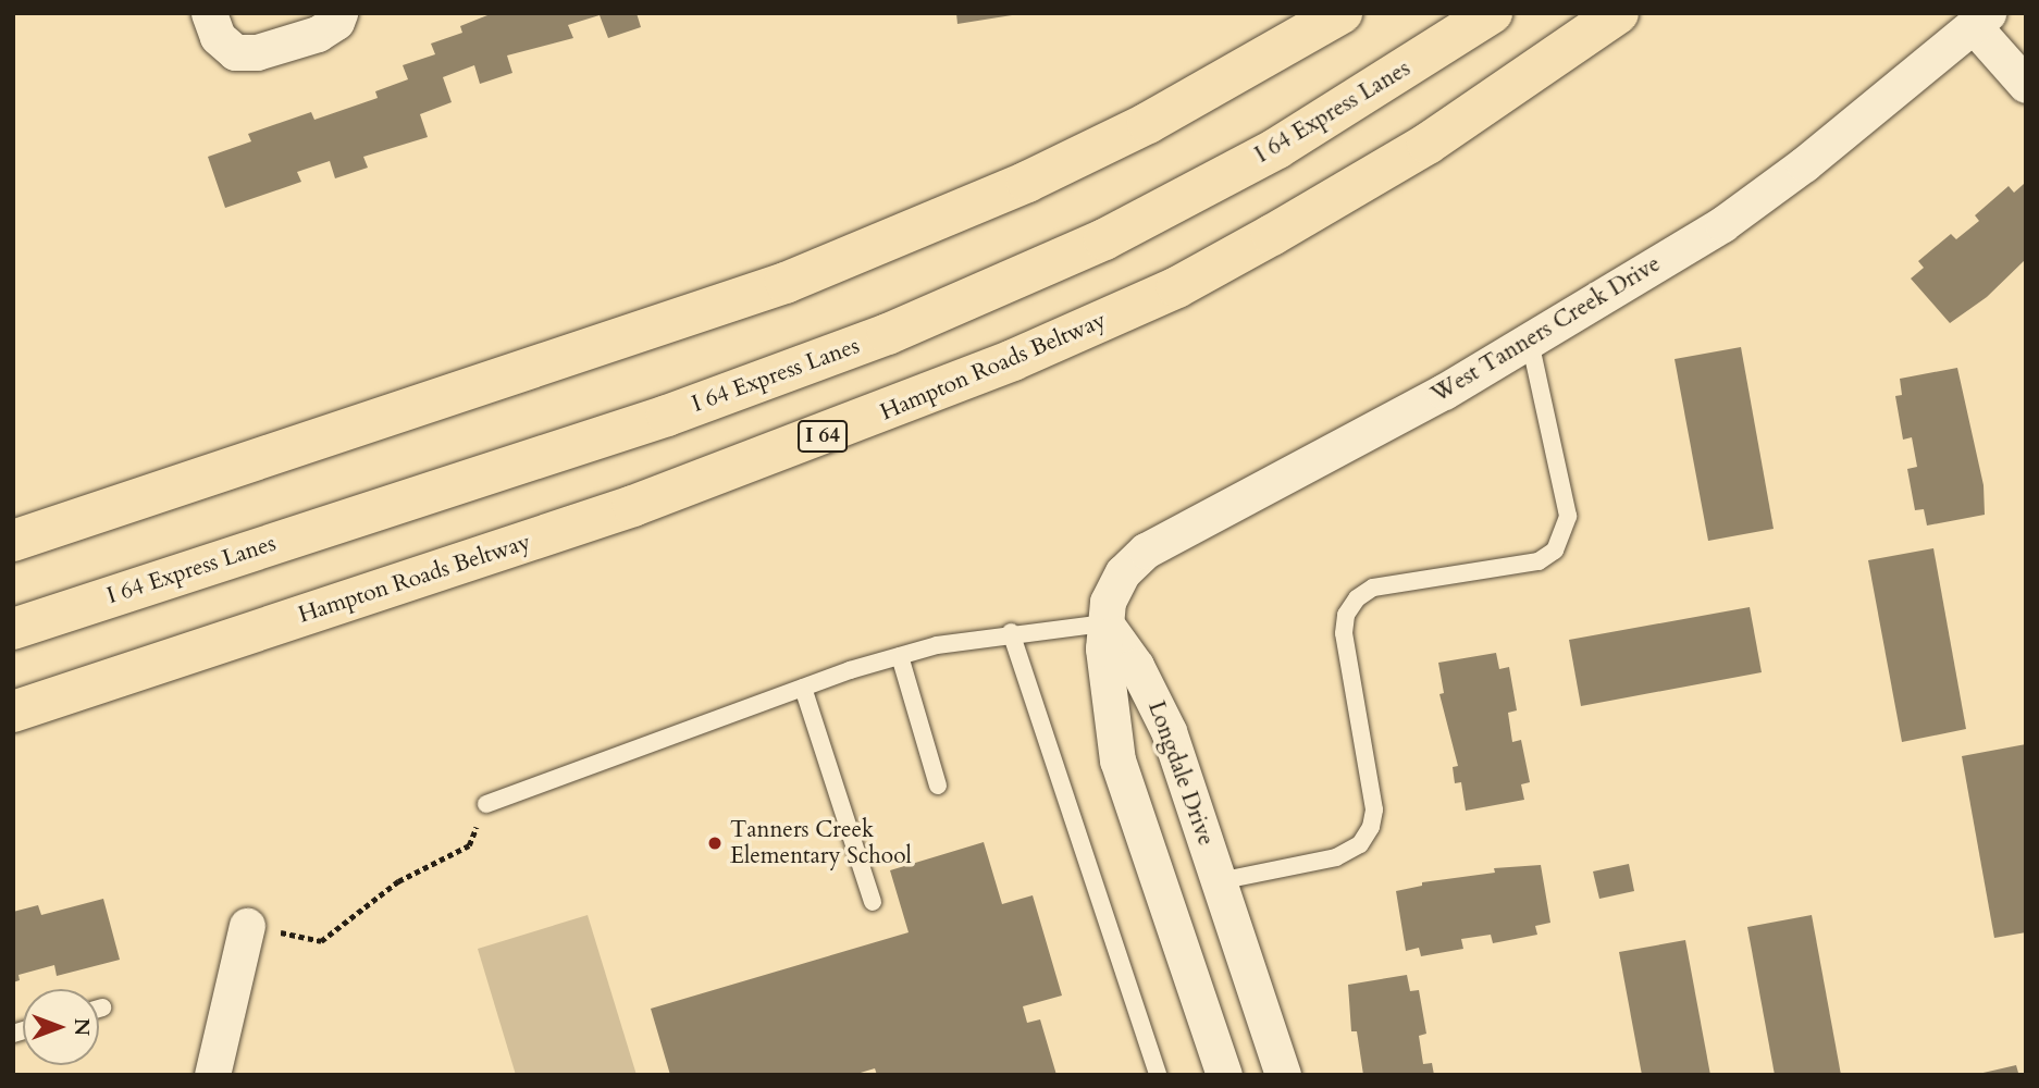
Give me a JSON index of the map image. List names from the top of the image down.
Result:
{
  "streets": {
    "highway": ["I 64 Express Lanes", "Hampton Roads Beltway", "I 64"],
    "street": ["West Tanners Creek Drive", "Longdale Drive"]
  },
  "crossings": [
    ["West Tanners Creek Drive", "Longdale Drive"]
  ],
  "places": ["Tanners Creek Elementary School"],
  "north": "right"
}
